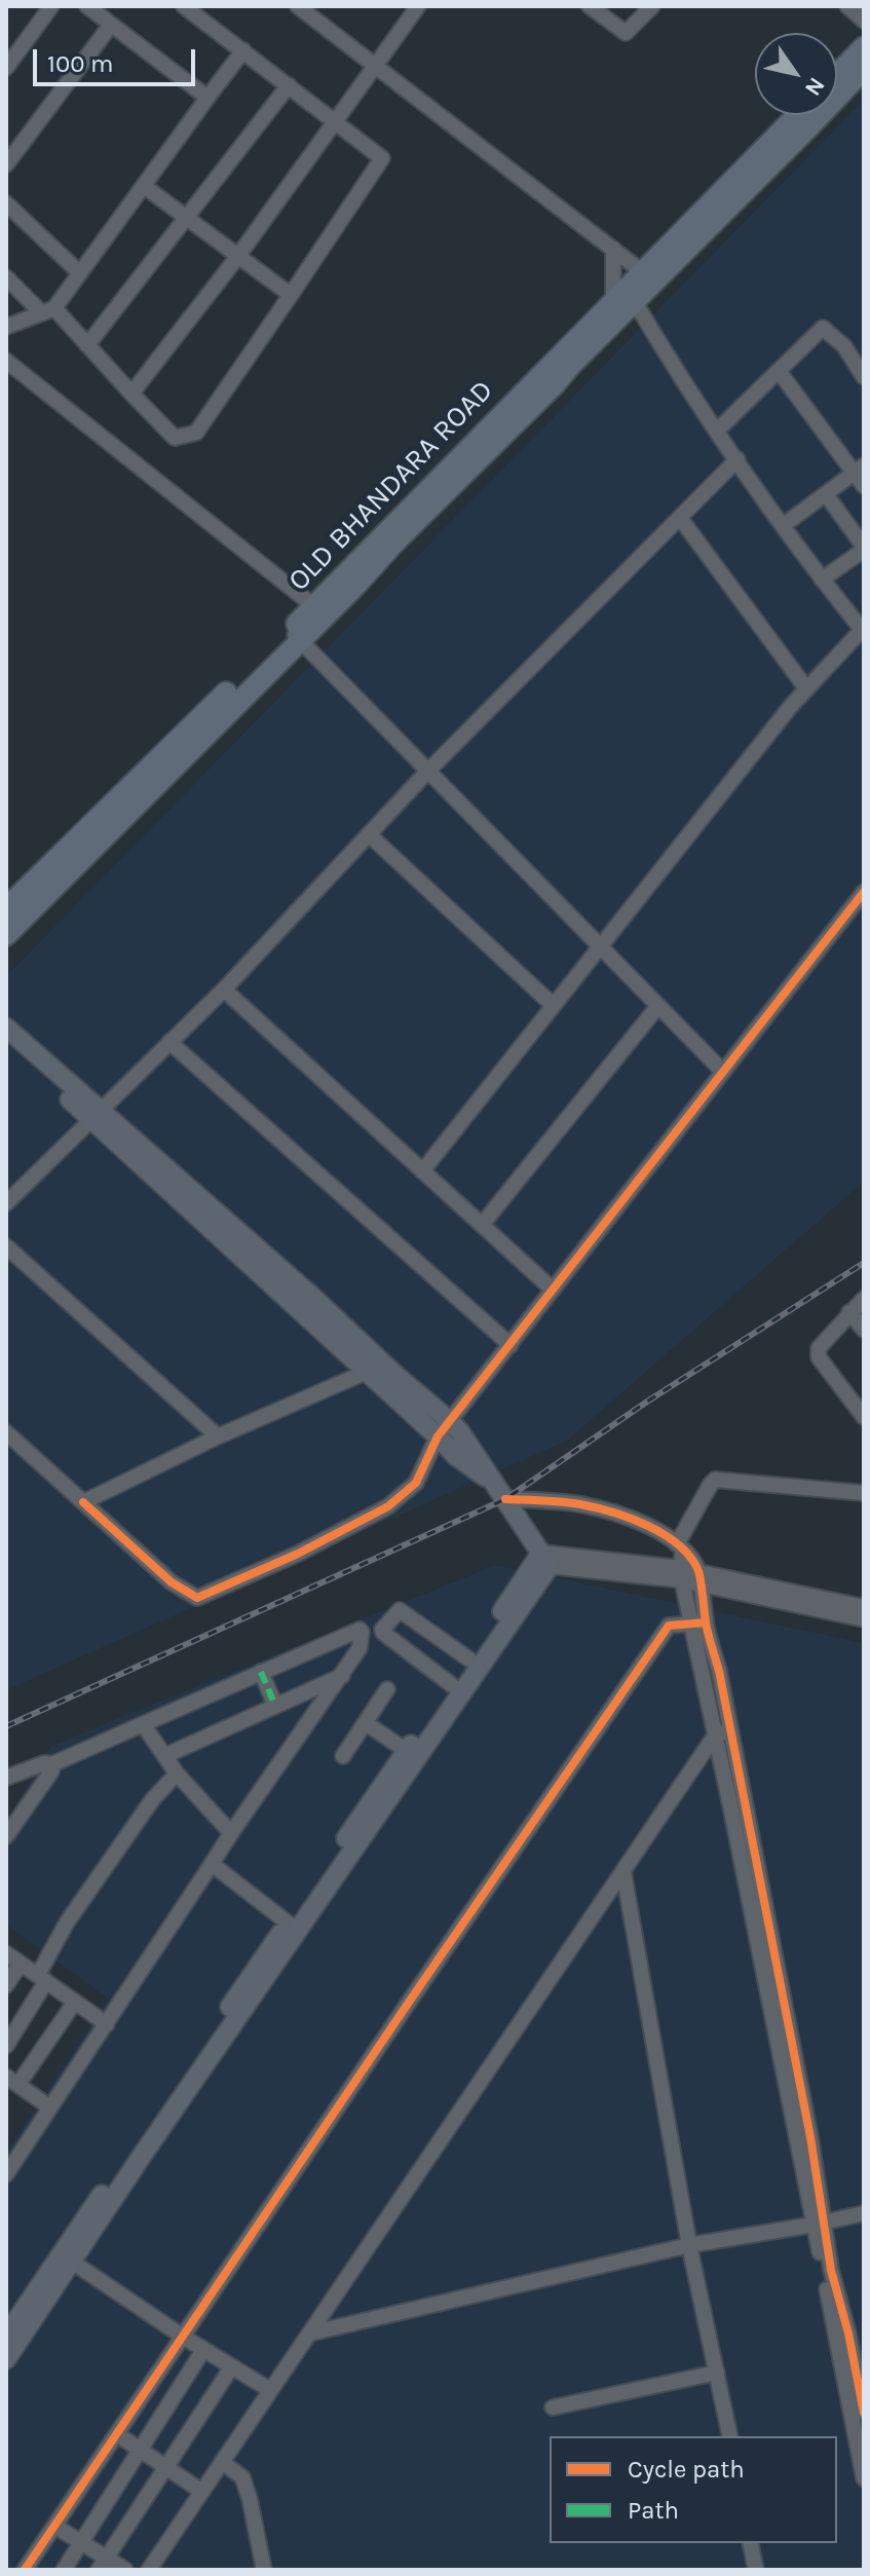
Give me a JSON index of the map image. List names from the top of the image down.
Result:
{
  "streets": {
    "highway": ["OLD BHANDARA ROAD"]
  },
  "legend": ["Cycle path", "Path"],
  "scale_bar": "100 m",
  "north": "bottom right"
}
